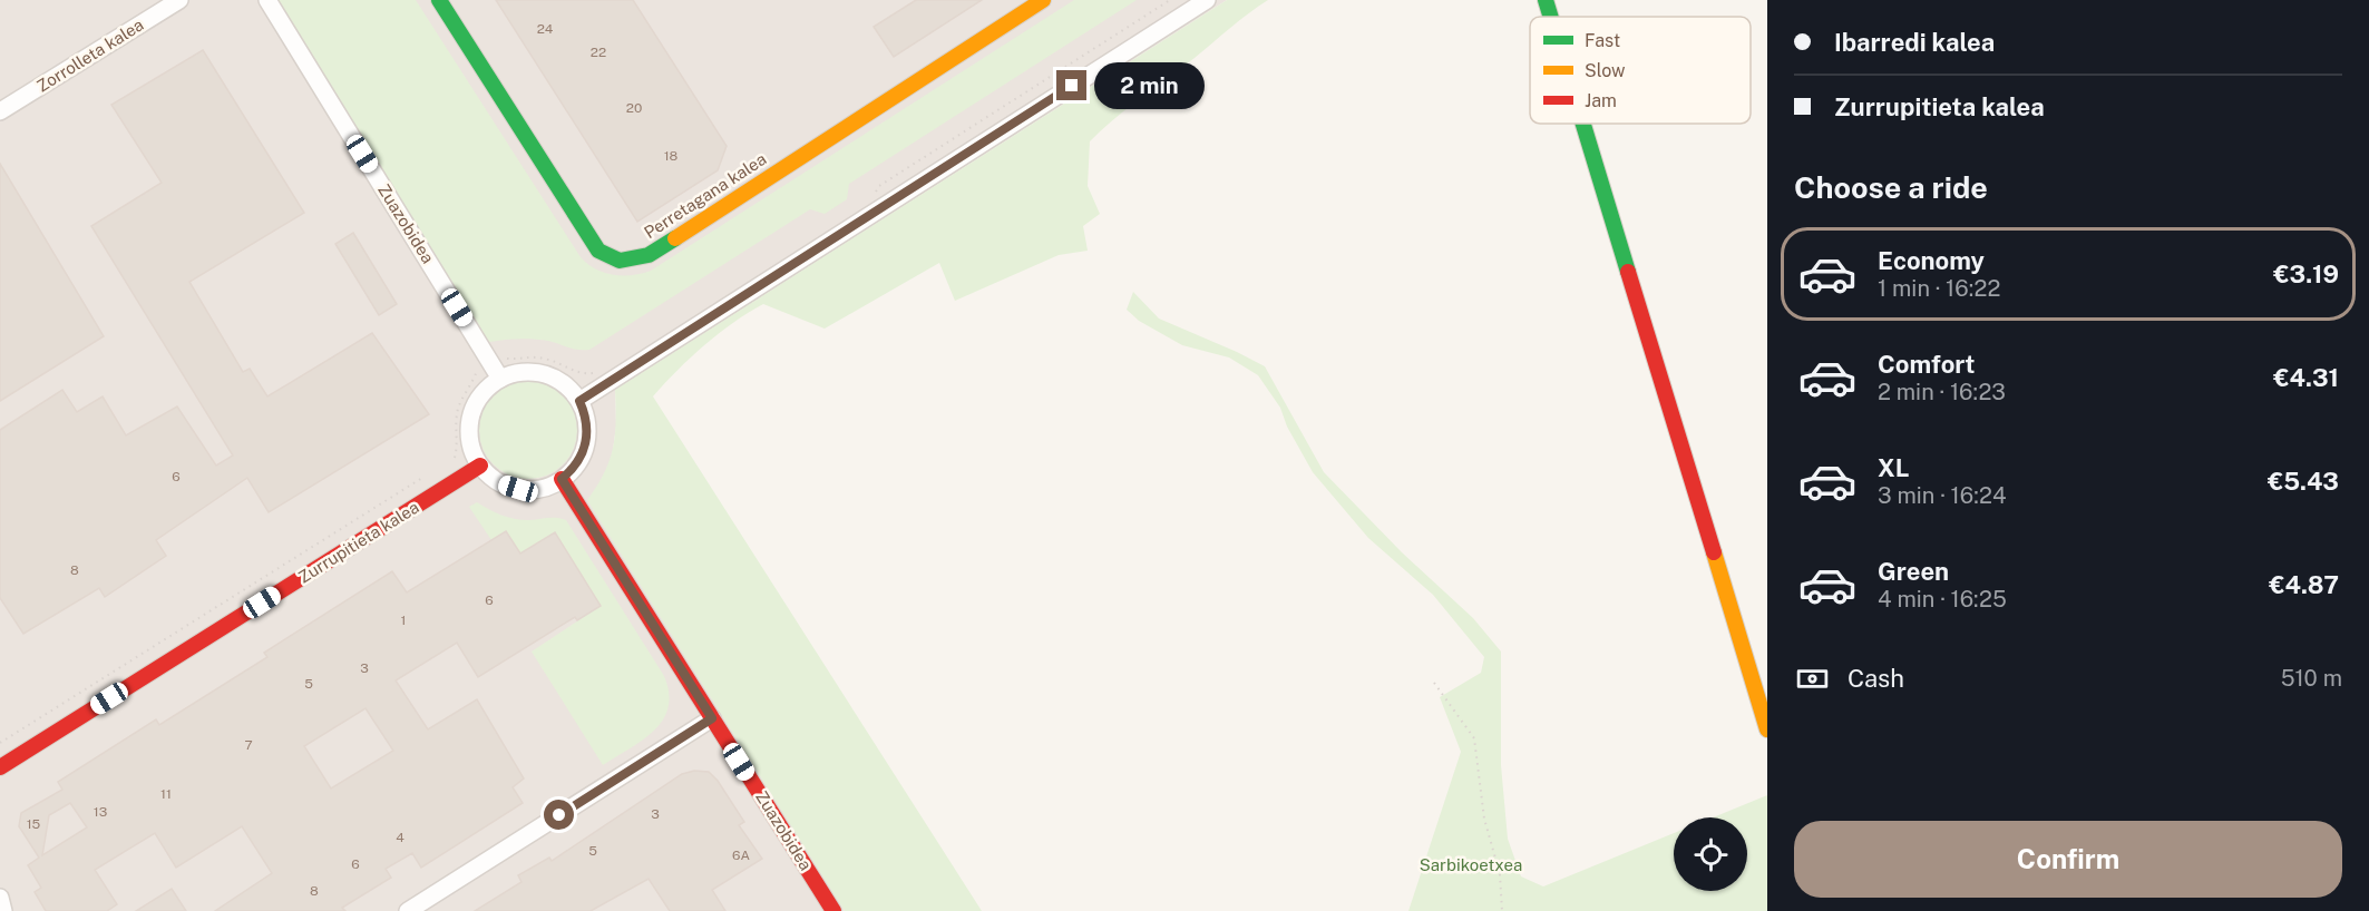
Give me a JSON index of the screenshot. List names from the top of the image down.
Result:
{
  "streets": {
    "street": [
      "Zorrolleta kalea",
      "Perretagana kalea",
      "Zuazobidea",
      "Zurrupitieta kalea"
    ]
  },
  "crossings": [
    ["Zuazobidea", "Zurrupitieta kalea"]
  ],
  "parks": ["Sarbikoetxea"],
  "house_numbers": [
    "24",
    "22",
    "20",
    "18",
    "6",
    "8",
    "6",
    "1",
    "3",
    "5",
    "7",
    "11",
    "13",
    "3",
    "15",
    "4",
    "5",
    "6A",
    "6",
    "8"
  ],
  "legend": ["Fast", "Slow", "Jam"],
  "page": {
    "banner": ["Ibarredi kalea", "Zurrupitieta kalea"],
    "bubble": "2 min",
    "heading": "Choose a ride",
    "list": [
      {
        "name": "Economy",
        "note": "1 min · 16:22",
        "value": "€3.19"
      },
      {
        "name": "Comfort",
        "note": "2 min · 16:23",
        "value": "€4.31"
      },
      {
        "name": "XL",
        "note": "3 min · 16:24",
        "value": "€5.43"
      },
      {
        "name": "Green",
        "note": "4 min · 16:25",
        "value": "€4.87"
      }
    ],
    "pay": ["Cash", "510 m"],
    "buttons": "Confirm"
  }
}
